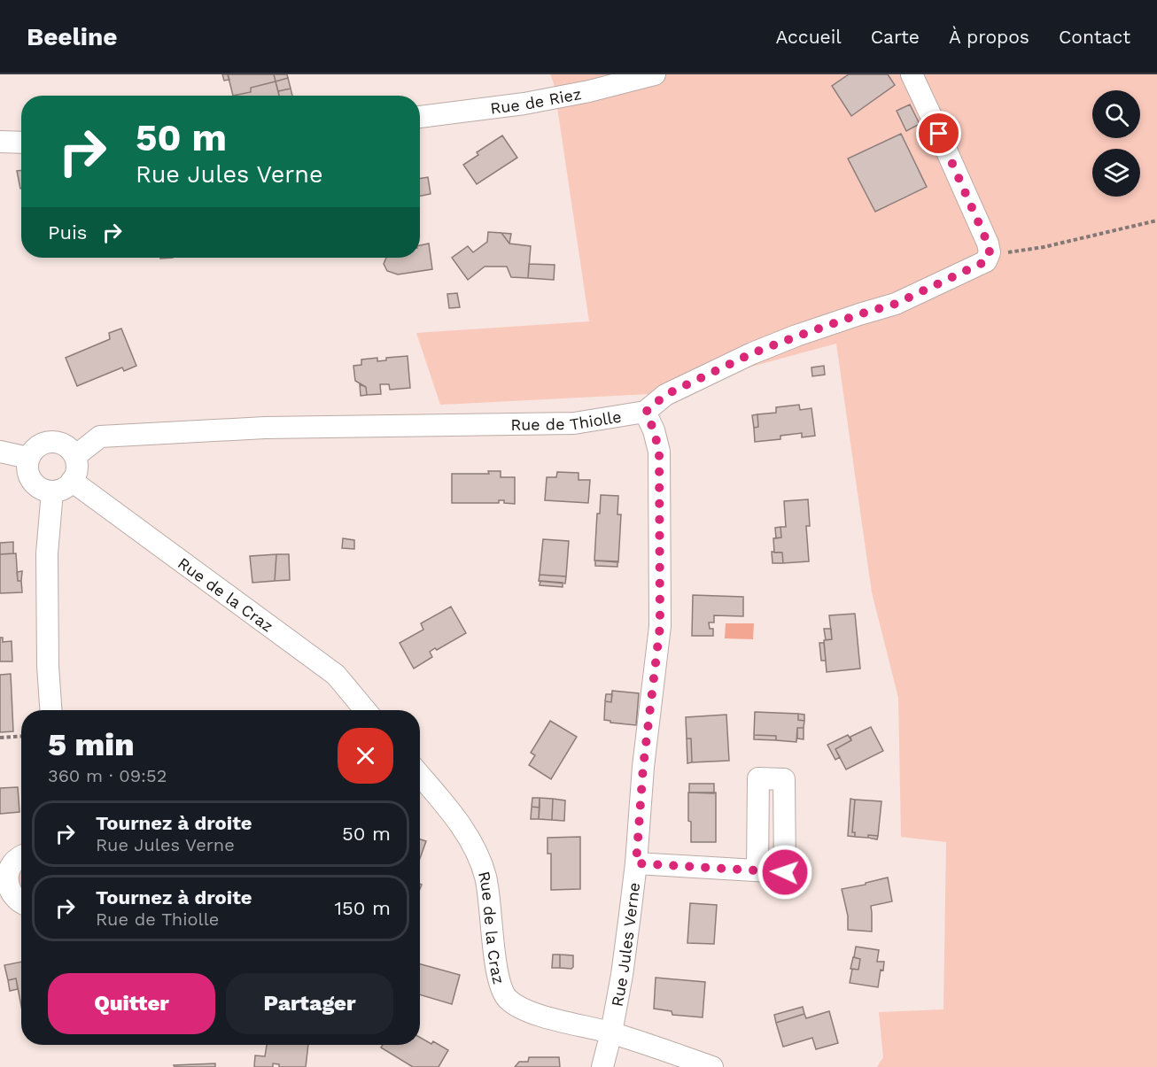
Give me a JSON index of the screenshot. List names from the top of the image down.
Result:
{
  "streets": {
    "street": [
      "Rue de Riez",
      "Rue de Thiolle",
      "Rue de la Craz",
      "Rue Jules Verne"
    ]
  },
  "crossings": [
    ["Rue de Thiolle", "Rue de la Craz"],
    ["Rue de Thiolle", "Rue Jules Verne"],
    ["Rue de la Craz", "Rue Jules Verne"]
  ],
  "page": {
    "header": "Beeline",
    "nav": [
      "Accueil",
      "Carte",
      "À propos",
      "Contact"
    ],
    "turn": ["50 m", "Rue Jules Verne"],
    "then": "Puis",
    "heading": ["5 min", "360 m · 09:52"],
    "list": [
      {
        "name": "Tournez à droite",
        "note": "Rue Jules Verne",
        "value": "50 m"
      },
      {
        "name": "Tournez à droite",
        "note": "Rue de Thiolle",
        "value": "150 m"
      }
    ],
    "buttons": ["Quitter", "Partager"]
  }
}
